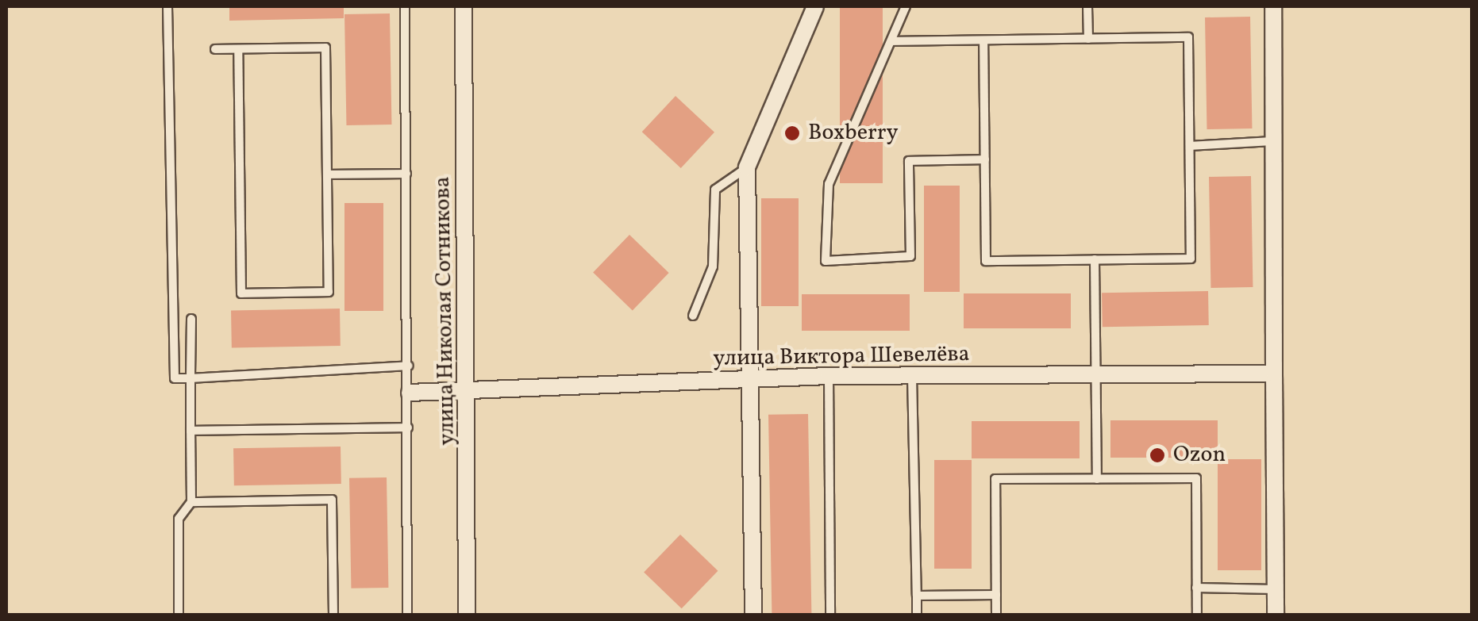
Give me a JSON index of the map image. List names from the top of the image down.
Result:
{
  "streets": {
    "street": ["улица Николая Сотникова", "улица Виктора Шевелёва"]
  },
  "crossings": [
    ["улица Николая Сотникова", "улица Виктора Шевелёва"]
  ],
  "places": ["Boxberry", "Ozon"]
}
